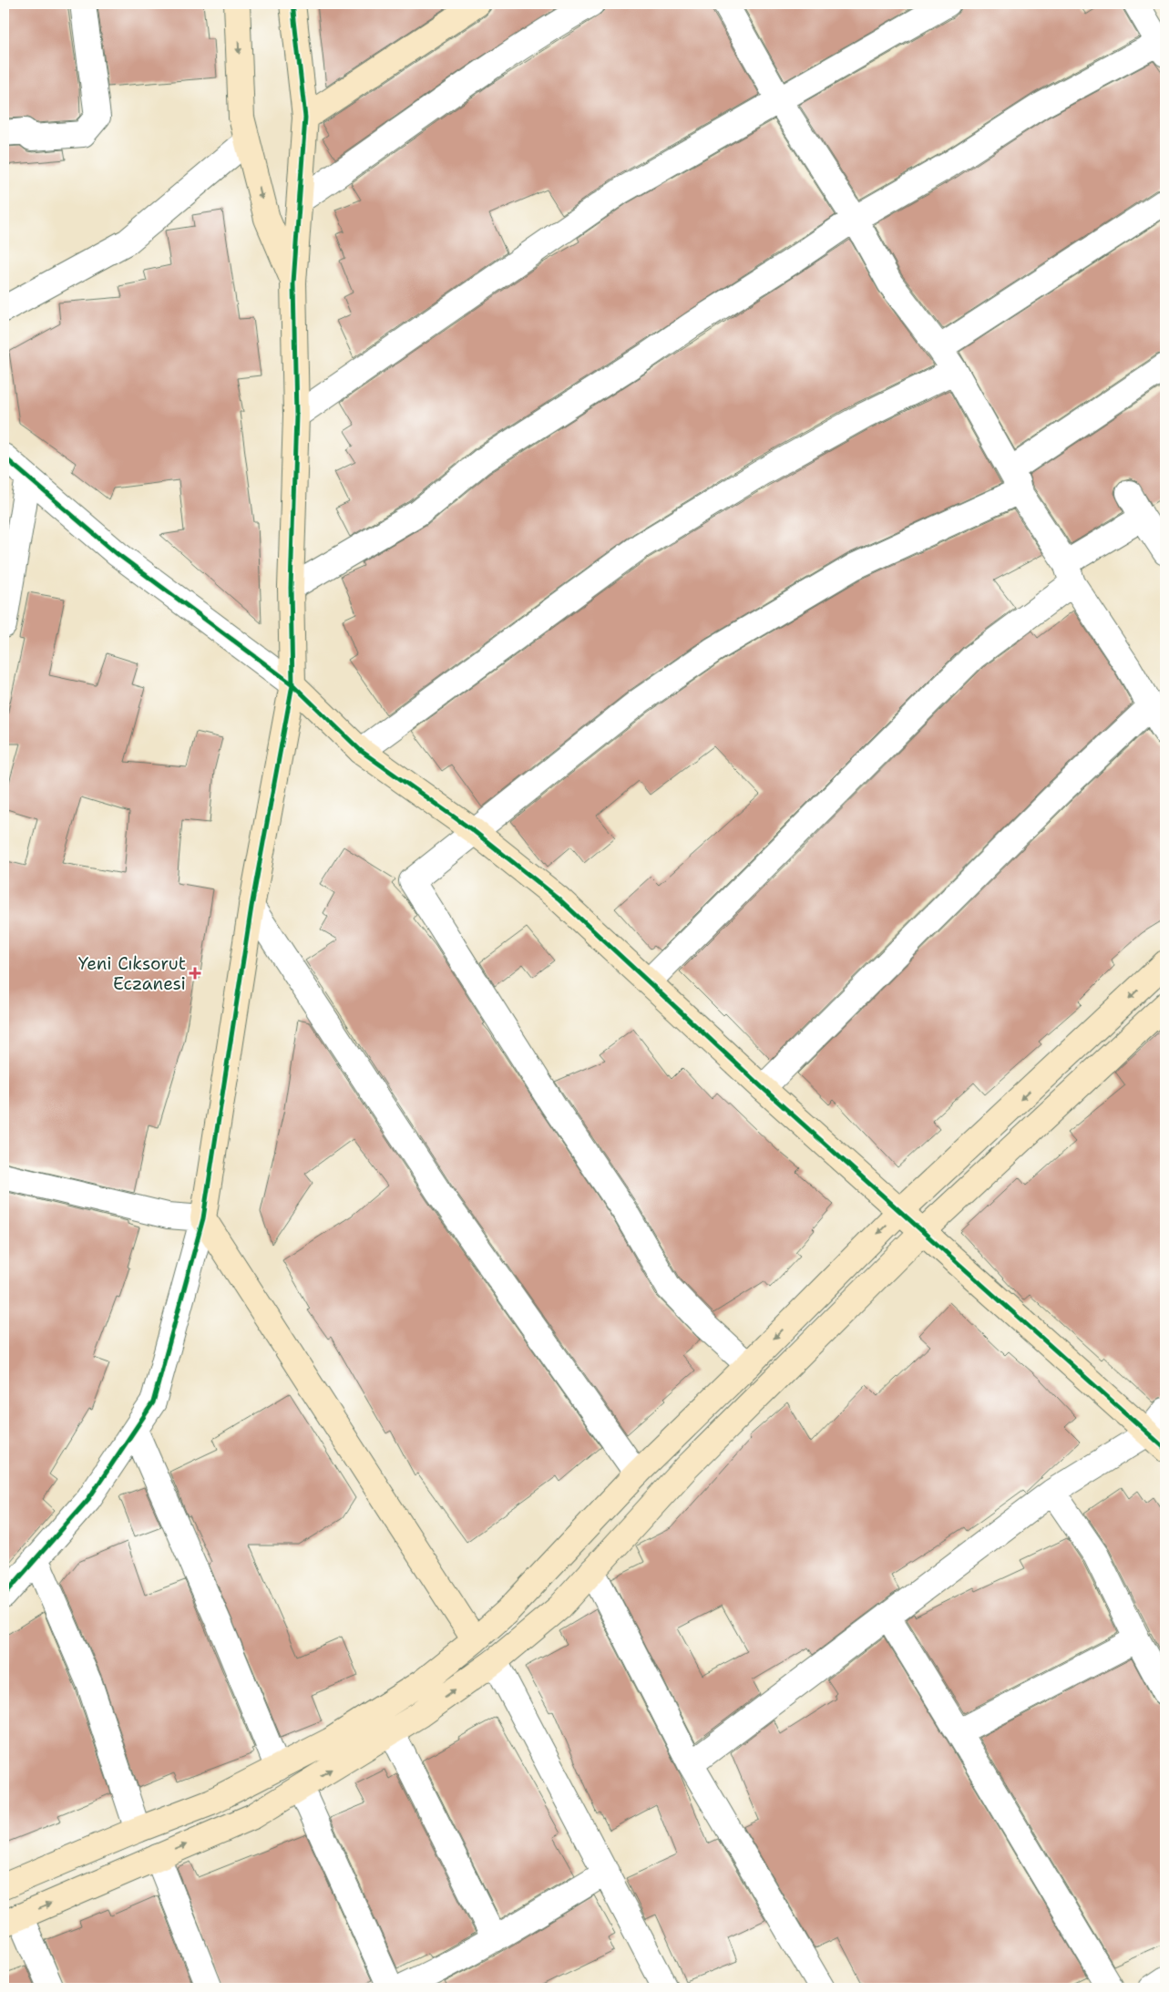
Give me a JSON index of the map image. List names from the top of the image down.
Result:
{
  "places": {
    "health": ["Yeni Cıksorut Eczanesi"]
  }
}
